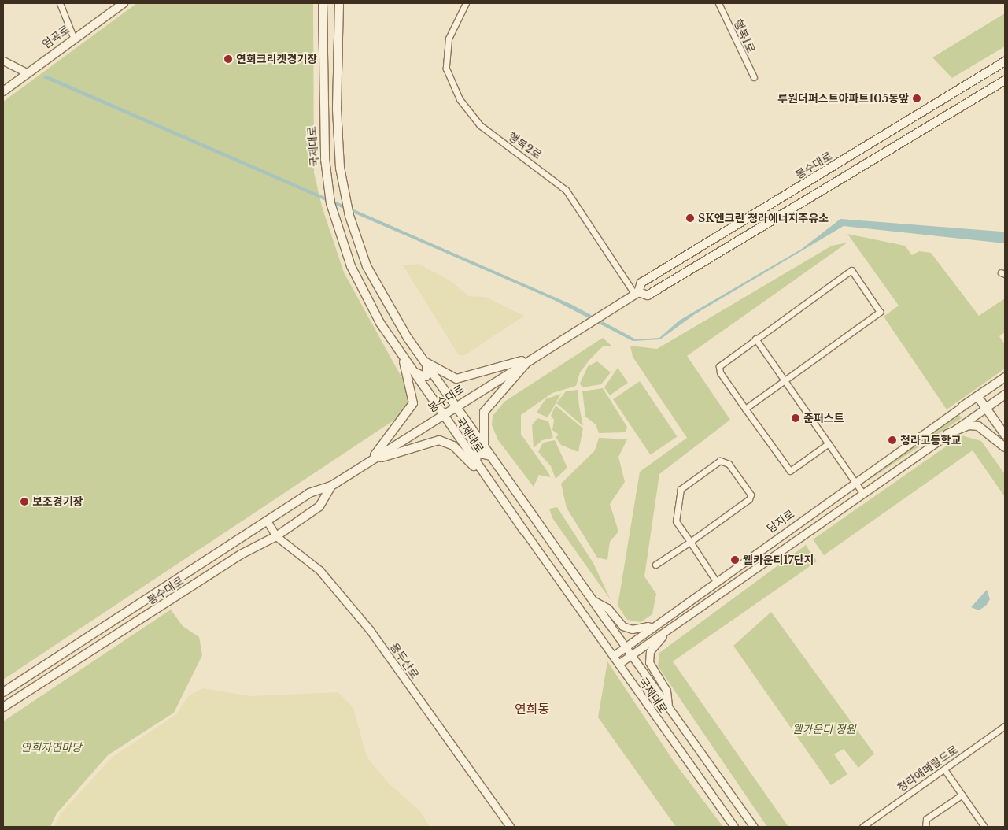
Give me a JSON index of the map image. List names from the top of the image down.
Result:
{
  "streets": {
    "main road": ["염곡로", "국제대로", "봉수대로"],
    "street": [
      "행복1로",
      "행복2로",
      "담지로",
      "용두산로",
      "청라에메랄드로"
    ]
  },
  "crossings": [
    ["행복2로", "봉수대로"],
    ["국제대로", "봉수대로"],
    ["국제대로", "담지로"],
    ["봉수대로", "용두산로"]
  ],
  "districts": ["연희동"],
  "parks": ["웰카운티 정원", "연희자연마당"],
  "places": [
    "연희크리켓경기장",
    "루원더퍼스트아파트105동앞",
    "SK엔크린 청라에너지주유소",
    "준퍼스트",
    "청라고등학교",
    "보조경기장",
    "웰카운티17단지"
  ]
}
